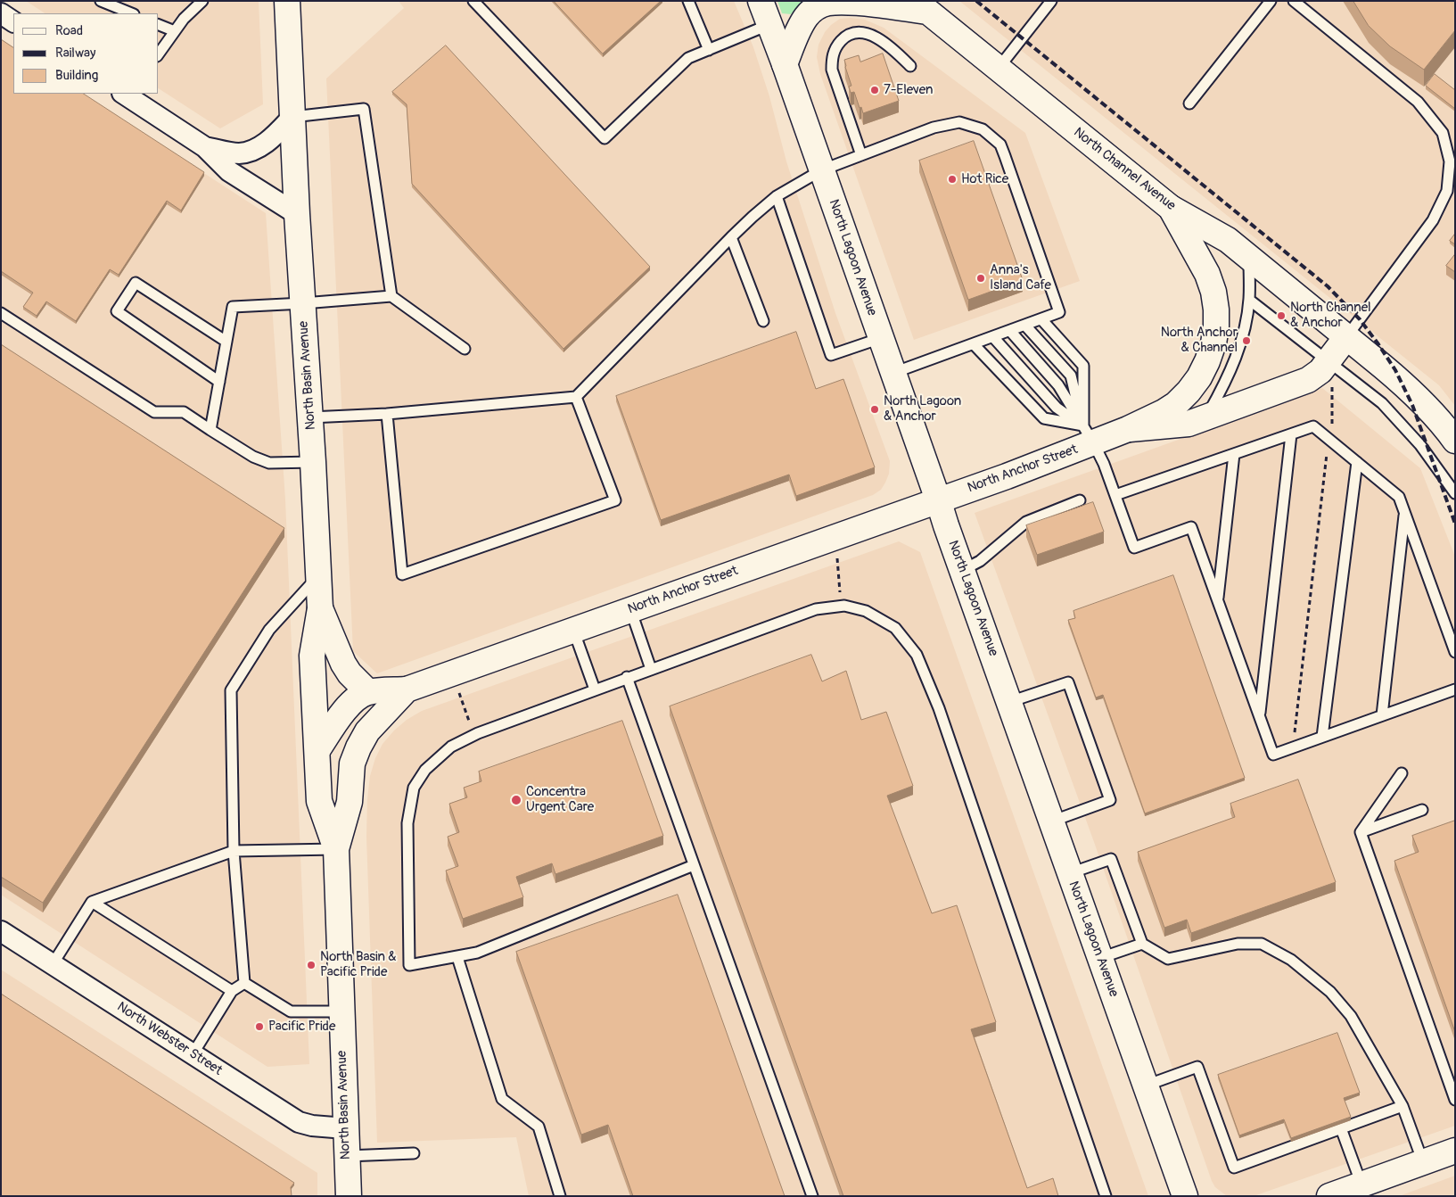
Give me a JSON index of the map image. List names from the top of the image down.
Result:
{
  "streets": {
    "main road": [
      "North Channel Avenue",
      "North Lagoon Avenue",
      "North Basin Avenue",
      "North Anchor Street"
    ],
    "street": ["North Webster Street"]
  },
  "crossings": [
    ["North Channel Avenue", "North Anchor Street"],
    ["North Lagoon Avenue", "North Anchor Street"],
    ["North Basin Avenue", "North Anchor Street"],
    ["North Basin Avenue", "North Webster Street"]
  ],
  "places": [
    "7-Eleven",
    "Hot Rice",
    "Anna's Island Cafe",
    "North Channel & Anchor",
    "North Anchor & Channel",
    "North Lagoon & Anchor",
    "Concentra Urgent Care",
    "North Basin & Pacific Pride",
    "Pacific Pride"
  ],
  "legend": ["Road", "Railway", "Building"]
}
